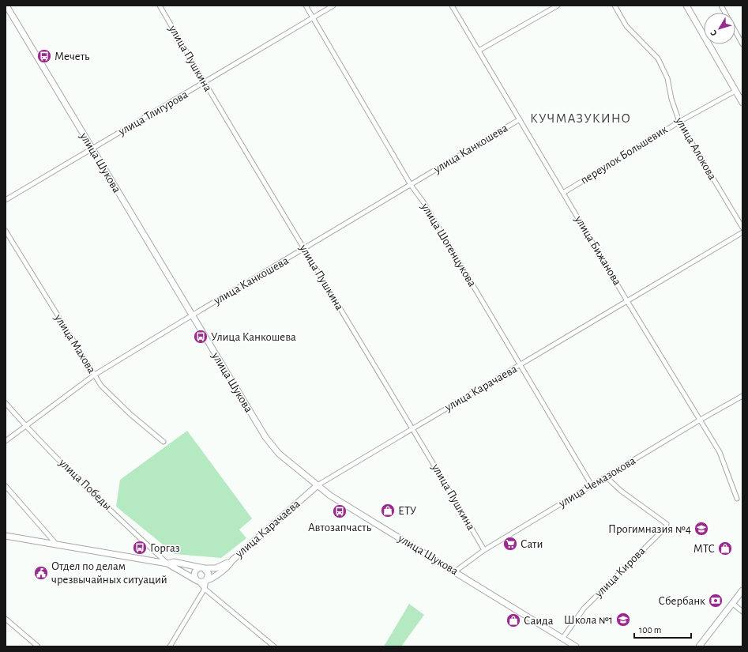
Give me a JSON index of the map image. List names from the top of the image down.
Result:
{
  "streets": {
    "main road": ["улица Шукова", "улица Карачаева"],
    "street": [
      "улица Пушкина",
      "улица Тлигурова",
      "улица Канкошева",
      "улица Алокова",
      "переулок Большевик",
      "улица Шогенцукова",
      "улица Бижанова",
      "улица Махова",
      "улица Чемазокова",
      "улица Победы",
      "улица Кирова"
    ]
  },
  "crossings": [
    ["улица Пушкина", "улица Тлигурова"],
    ["улица Пушкина", "улица Канкошева"],
    ["улица Пушкина", "улица Карачаева"],
    ["улица Пушкина", "улица Чемазокова"],
    ["улица Тлигурова", "улица Шукова"],
    ["улица Тлигурова", "улица Шогенцукова"],
    ["улица Канкошева", "улица Шукова"],
    ["улица Канкошева", "улица Шогенцукова"],
    ["улица Канкошева", "улица Бижанова"],
    ["улица Канкошева", "улица Махова"],
    ["улица Канкошева", "улица Победы"],
    ["улица Алокова", "переулок Большевик"],
    ["переулок Большевик", "улица Бижанова"],
    ["улица Шукова", "улица Карачаева"],
    ["улица Шукова", "улица Чемазокова"],
    ["улица Шукова", "улица Кирова"],
    ["улица Шогенцукова", "улица Карачаева"],
    ["улица Шогенцукова", "улица Чемазокова"],
    ["улица Бижанова", "улица Карачаева"],
    ["улица Бижанова", "улица Чемазокова"],
    ["улица Чемазокова", "улица Кирова"]
  ],
  "districts": ["КУЧМАЗУКИНО"],
  "places": {
    "bus stop": [
      "Мечеть",
      "Улица Канкошева",
      "Автозапчасть",
      "Горгаз"
    ],
    "shop": ["ЕТУ", "МТС", "Саида"],
    "school or university": ["Прогимназия №4", "Школа №1"],
    "supermarket": ["Сати"],
    "public building": ["Отдел по делам чрезвычайных ситуаций"],
    "bank": ["Сбербанк"]
  },
  "scale_bar": "100 m",
  "north": "bottom left"
}
